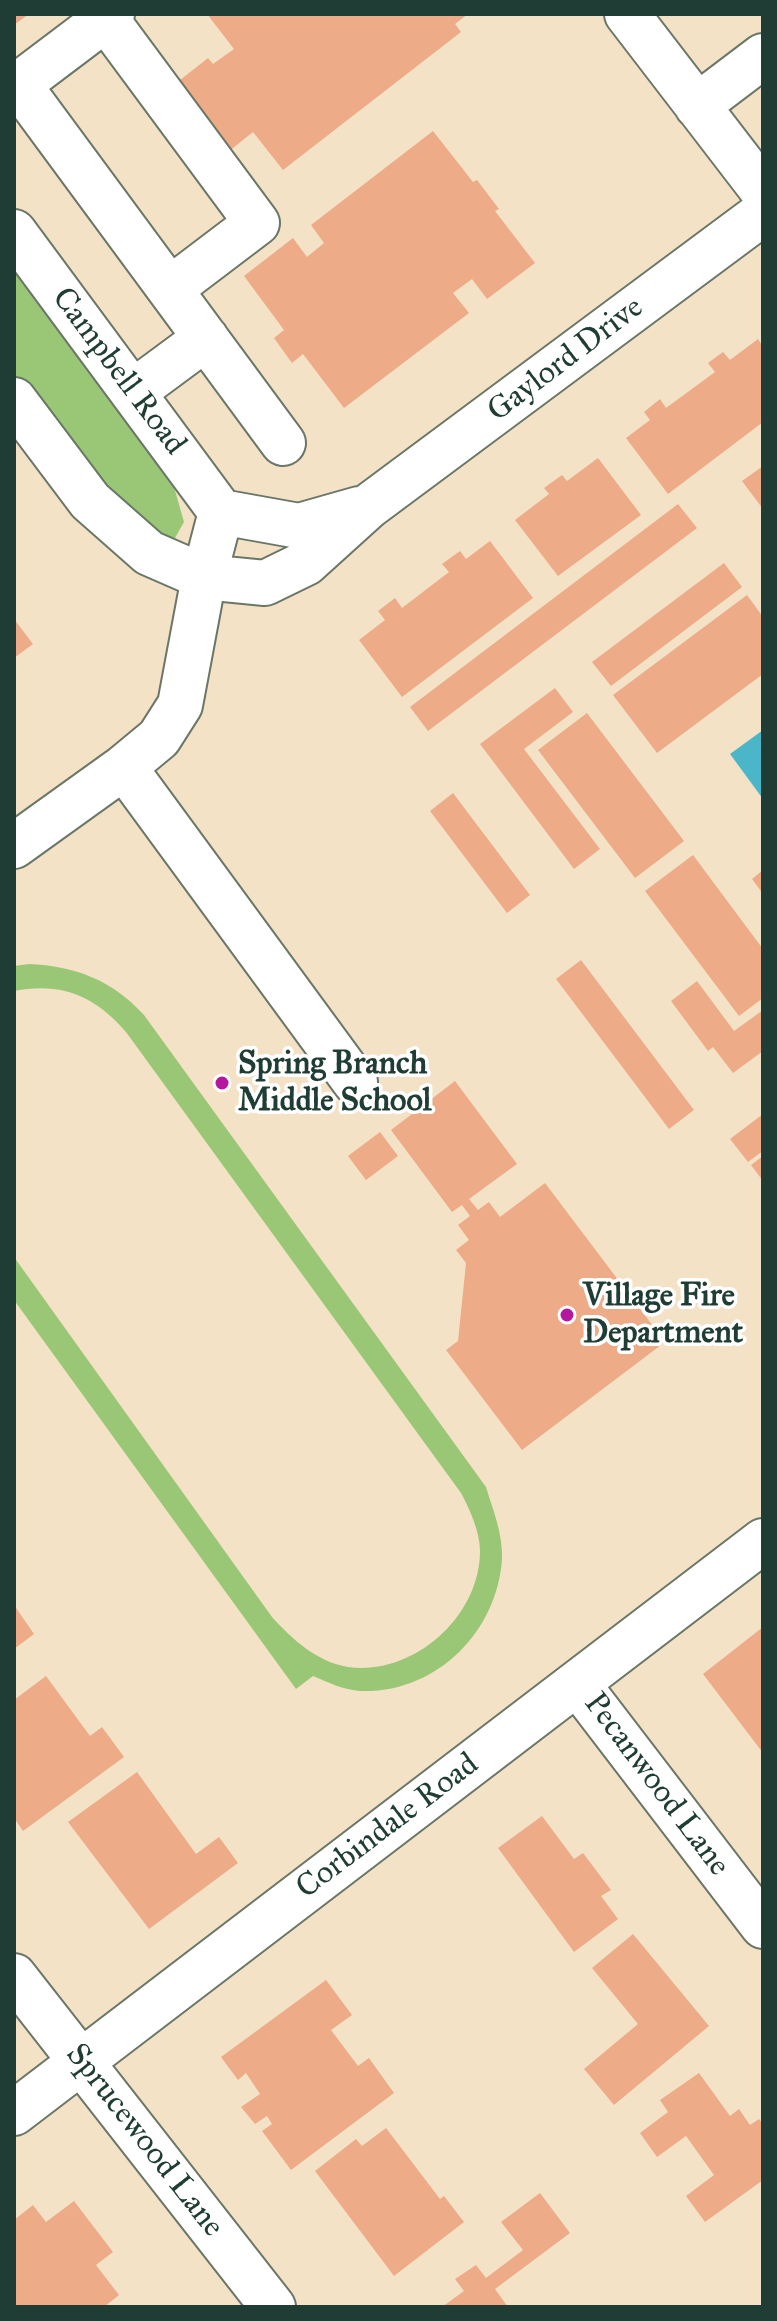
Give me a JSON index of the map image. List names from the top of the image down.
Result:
{
  "streets": {
    "street": [
      "Gaylord Drive",
      "Campbell Road",
      "Pecanwood Lane",
      "Corbindale Road",
      "Sprucewood Lane"
    ]
  },
  "crossings": [
    ["Gaylord Drive", "Campbell Road"],
    ["Pecanwood Lane", "Corbindale Road"],
    ["Corbindale Road", "Sprucewood Lane"]
  ],
  "places": ["Spring Branch Middle School", "Village Fire Department"]
}
